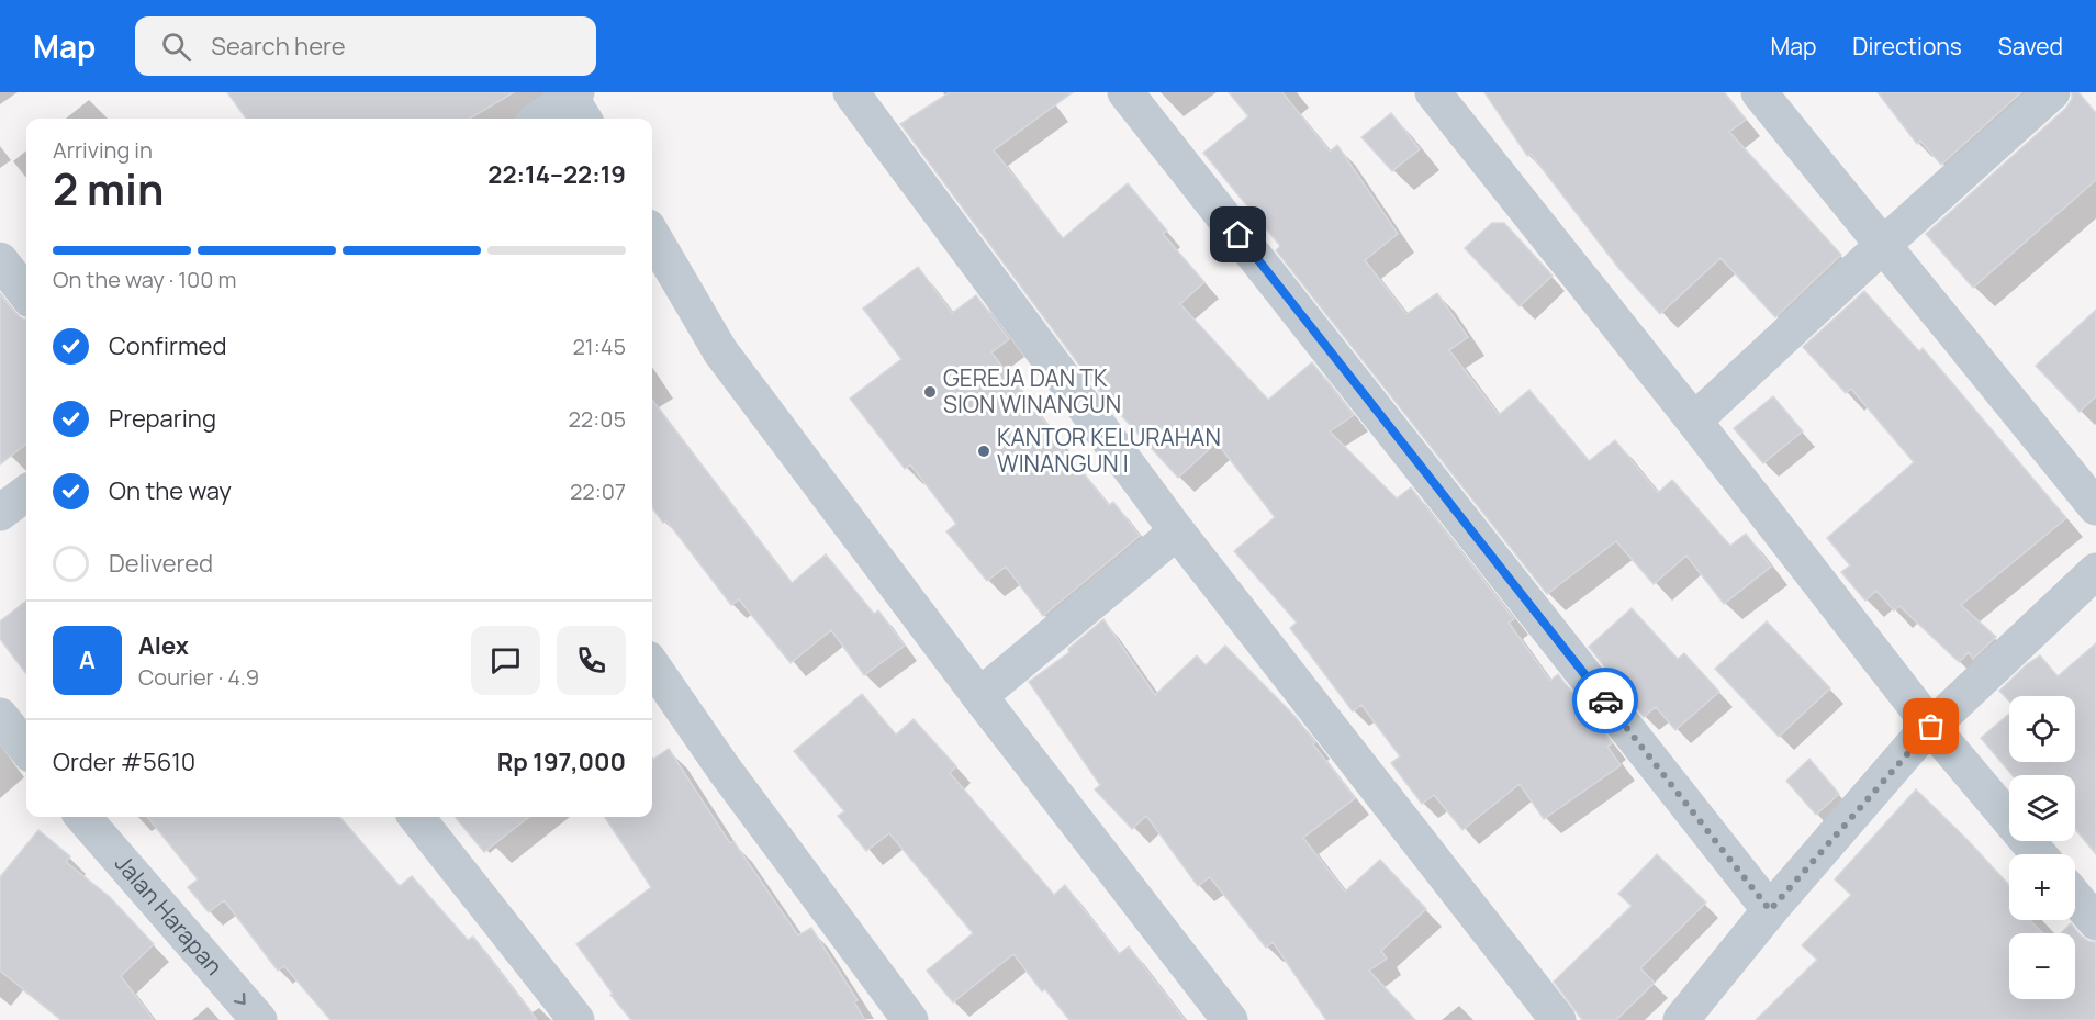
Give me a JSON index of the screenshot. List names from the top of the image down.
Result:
{
  "streets": {
    "street": ["Jalan Harapan"]
  },
  "one_way": ["Jalan Harapan"],
  "places": ["GEREJA DAN TK SION WINANGUN", "KANTOR KELURAHAN WINANGUN I"],
  "page": {
    "header": "Map",
    "search": "Search here",
    "nav": ["Map", "Directions", "Saved"],
    "heading": ["2 min", "Arriving in", "22:14–22:19"],
    "panel": [
      "Alex",
      "Courier · 4.9",
      "Order #5610",
      "Rp 197,000"
    ],
    "bar": "On the way · 100 m",
    "list": [
      ["Confirmed", "21:45"],
      ["Preparing", "22:05"],
      ["On the way", "22:07"],
      "Delivered"
    ],
    "round": "A",
    "map_buttons": ["+", "−"]
  }
}
